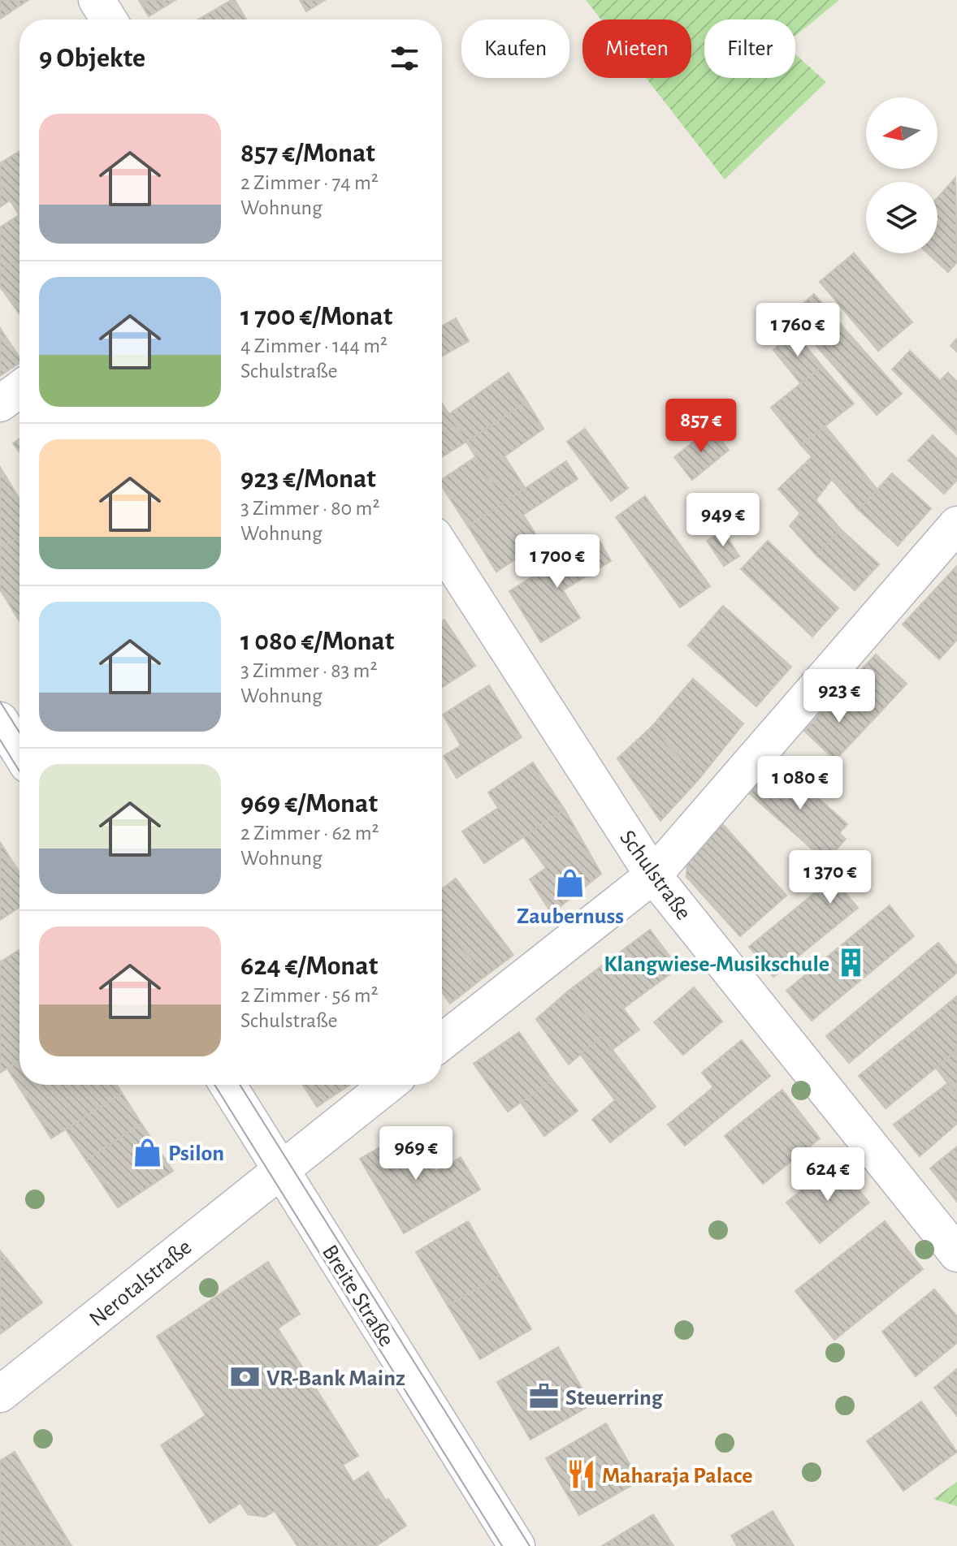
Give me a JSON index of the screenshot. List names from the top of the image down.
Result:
{
  "streets": {
    "street": ["Schulstraße", "Nerotalstraße", "Breite Straße"]
  },
  "crossings": [
    ["Nerotalstraße", "Breite Straße"]
  ],
  "places": {
    "shop": ["Zaubernuss", "Psilon"],
    "building": ["Klangwiese-Musikschule"],
    "bank": ["VR-Bank Mainz"],
    "office": ["Steuerring"],
    "restaurant": ["Maharaja Palace"]
  },
  "north": "left",
  "page": {
    "chip": ["Kaufen", "Mieten", "Filter"],
    "heading": "9 Objekte",
    "list": [
      {
        "name": "857 €/Monat",
        "note": "2 Zimmer · 74 m² · Wohnung"
      },
      {
        "name": "1 700 €/Monat",
        "note": "4 Zimmer · 144 m² · Schulstraße"
      },
      {
        "name": "923 €/Monat",
        "note": "3 Zimmer · 80 m² · Wohnung"
      },
      {
        "name": "1 080 €/Monat",
        "note": "3 Zimmer · 83 m² · Wohnung"
      },
      {
        "name": "969 €/Monat",
        "note": "2 Zimmer · 62 m² · Wohnung"
      },
      {
        "name": "624 €/Monat",
        "note": "2 Zimmer · 56 m² · Schulstraße"
      }
    ],
    "price": [
      "1 760 €",
      "857 €",
      "949 €",
      "1 700 €",
      "923 €",
      "1 080 €",
      "1 370 €",
      "969 €",
      "624 €"
    ]
  }
}
